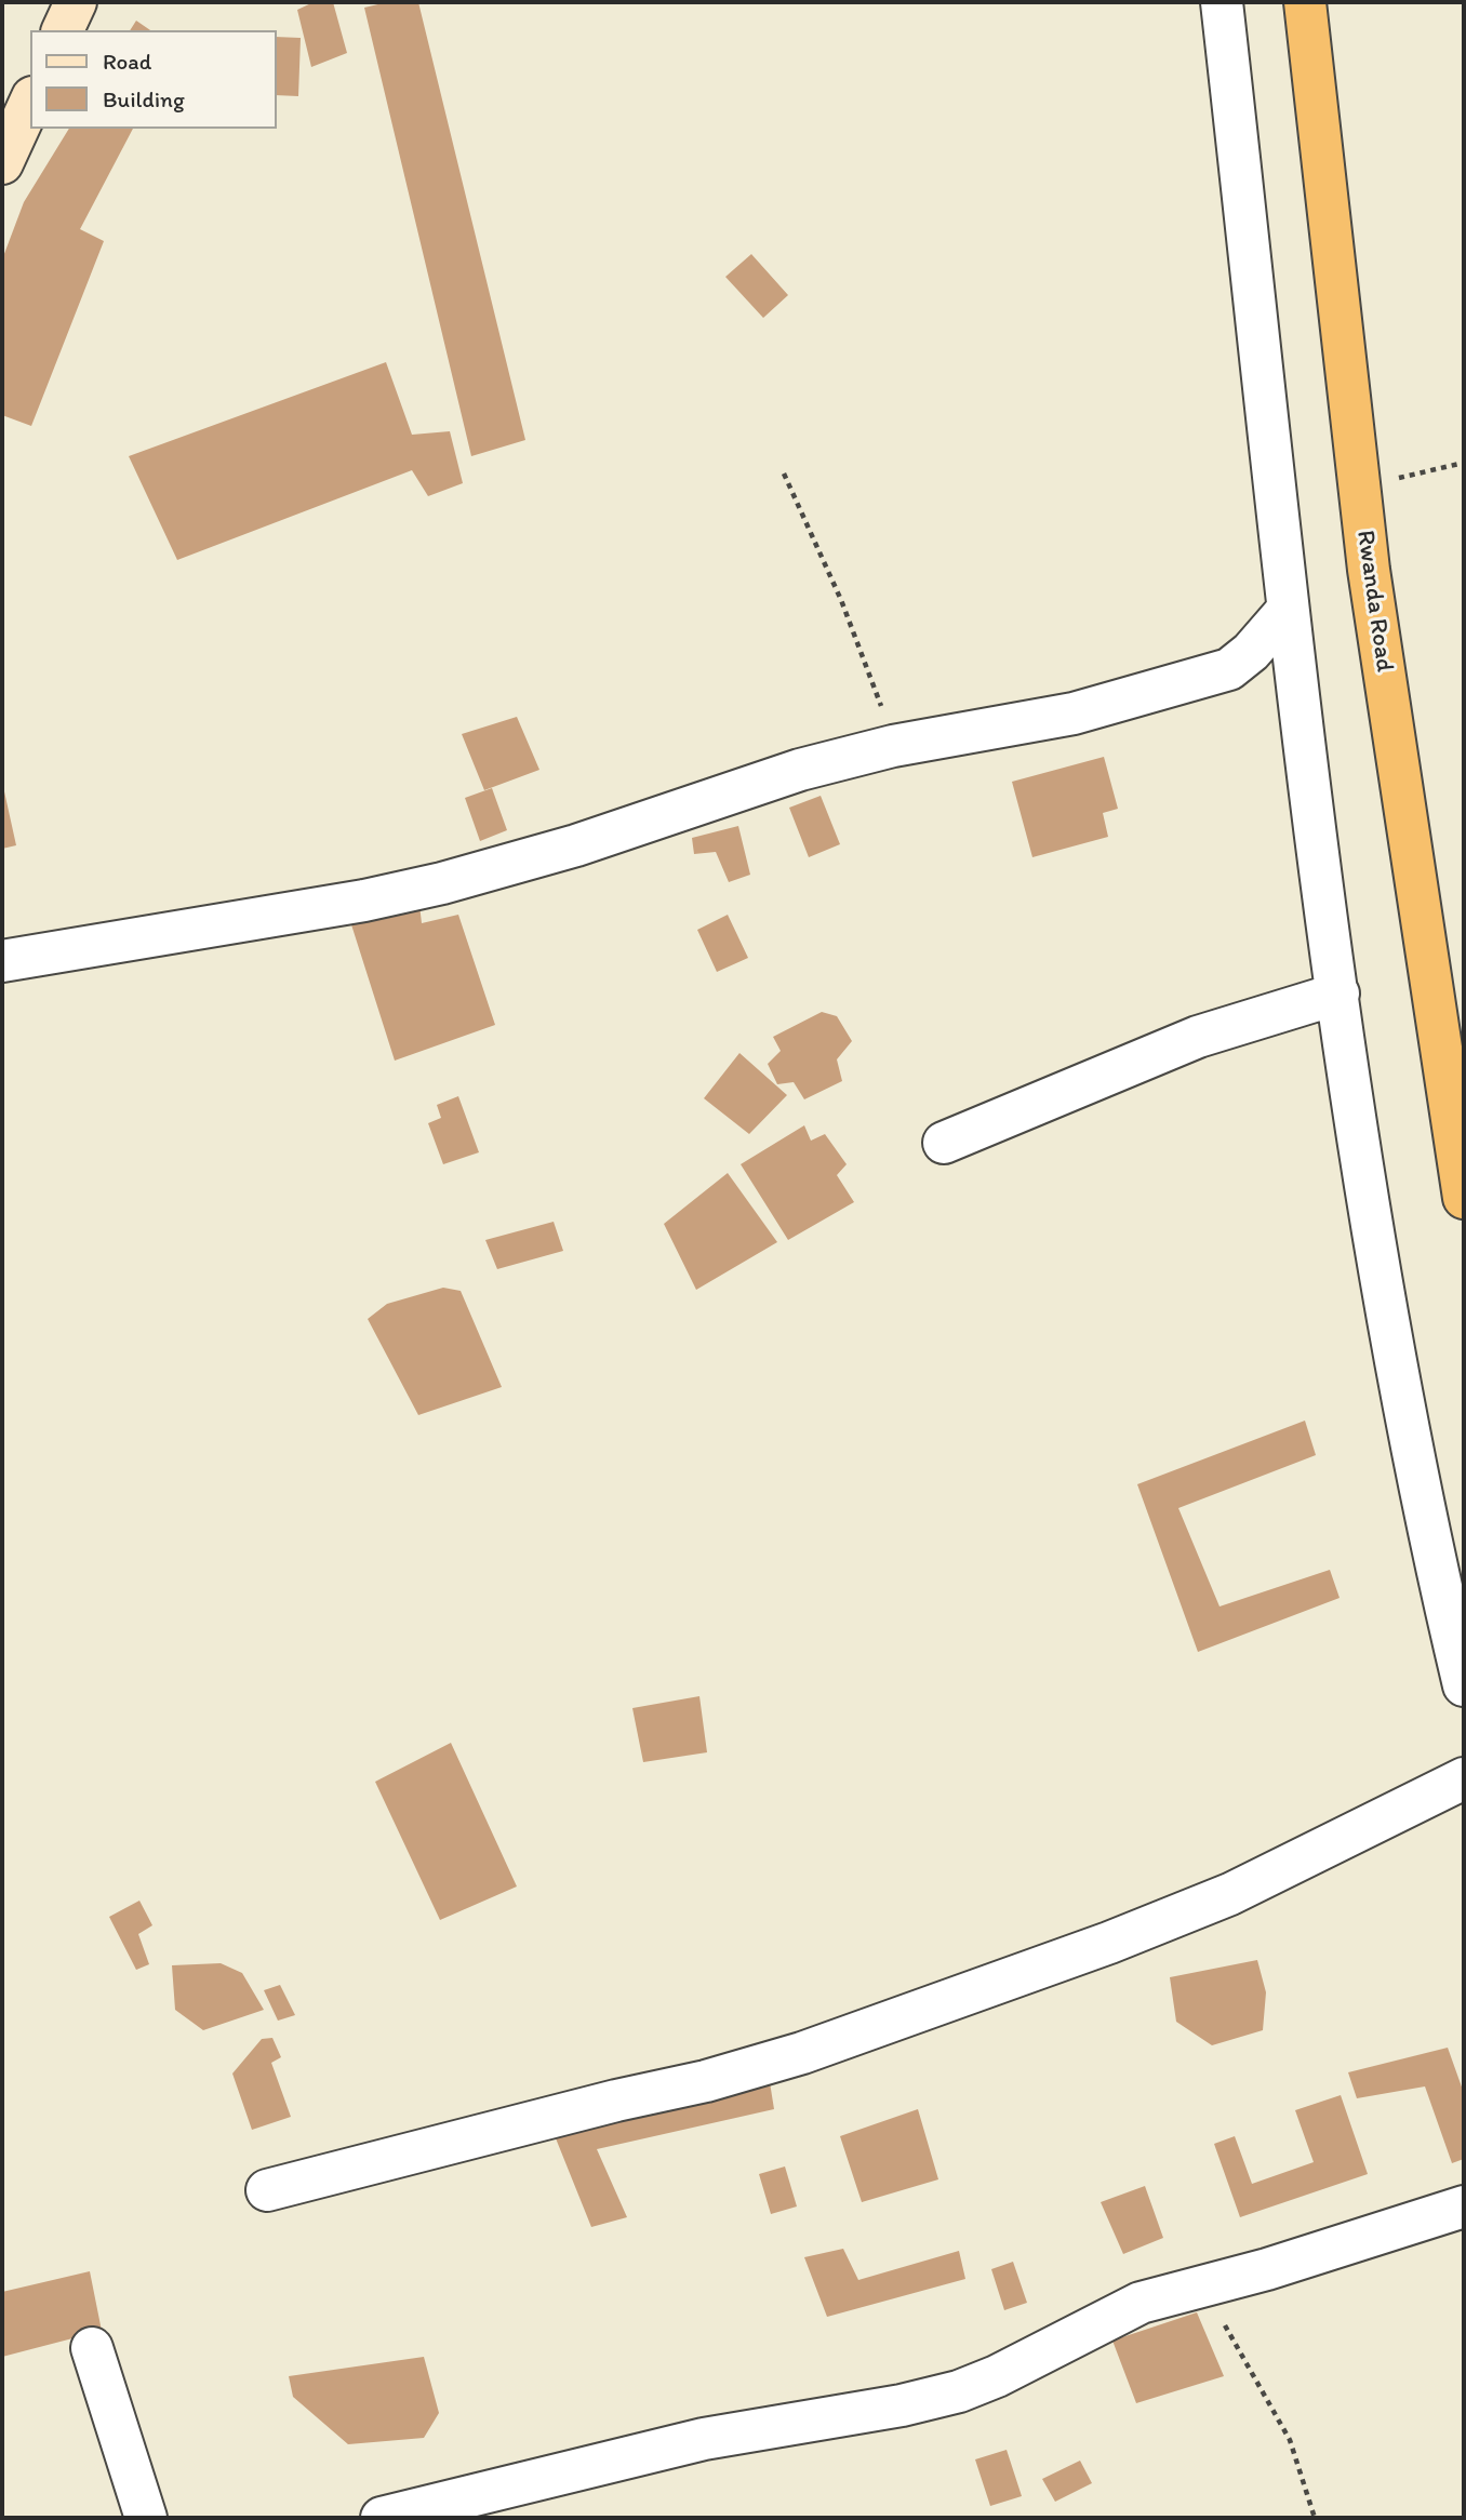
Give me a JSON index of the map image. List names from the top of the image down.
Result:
{
  "streets": {
    "highway": ["Rwanda Road"]
  },
  "legend": ["Road", "Building"]
}
